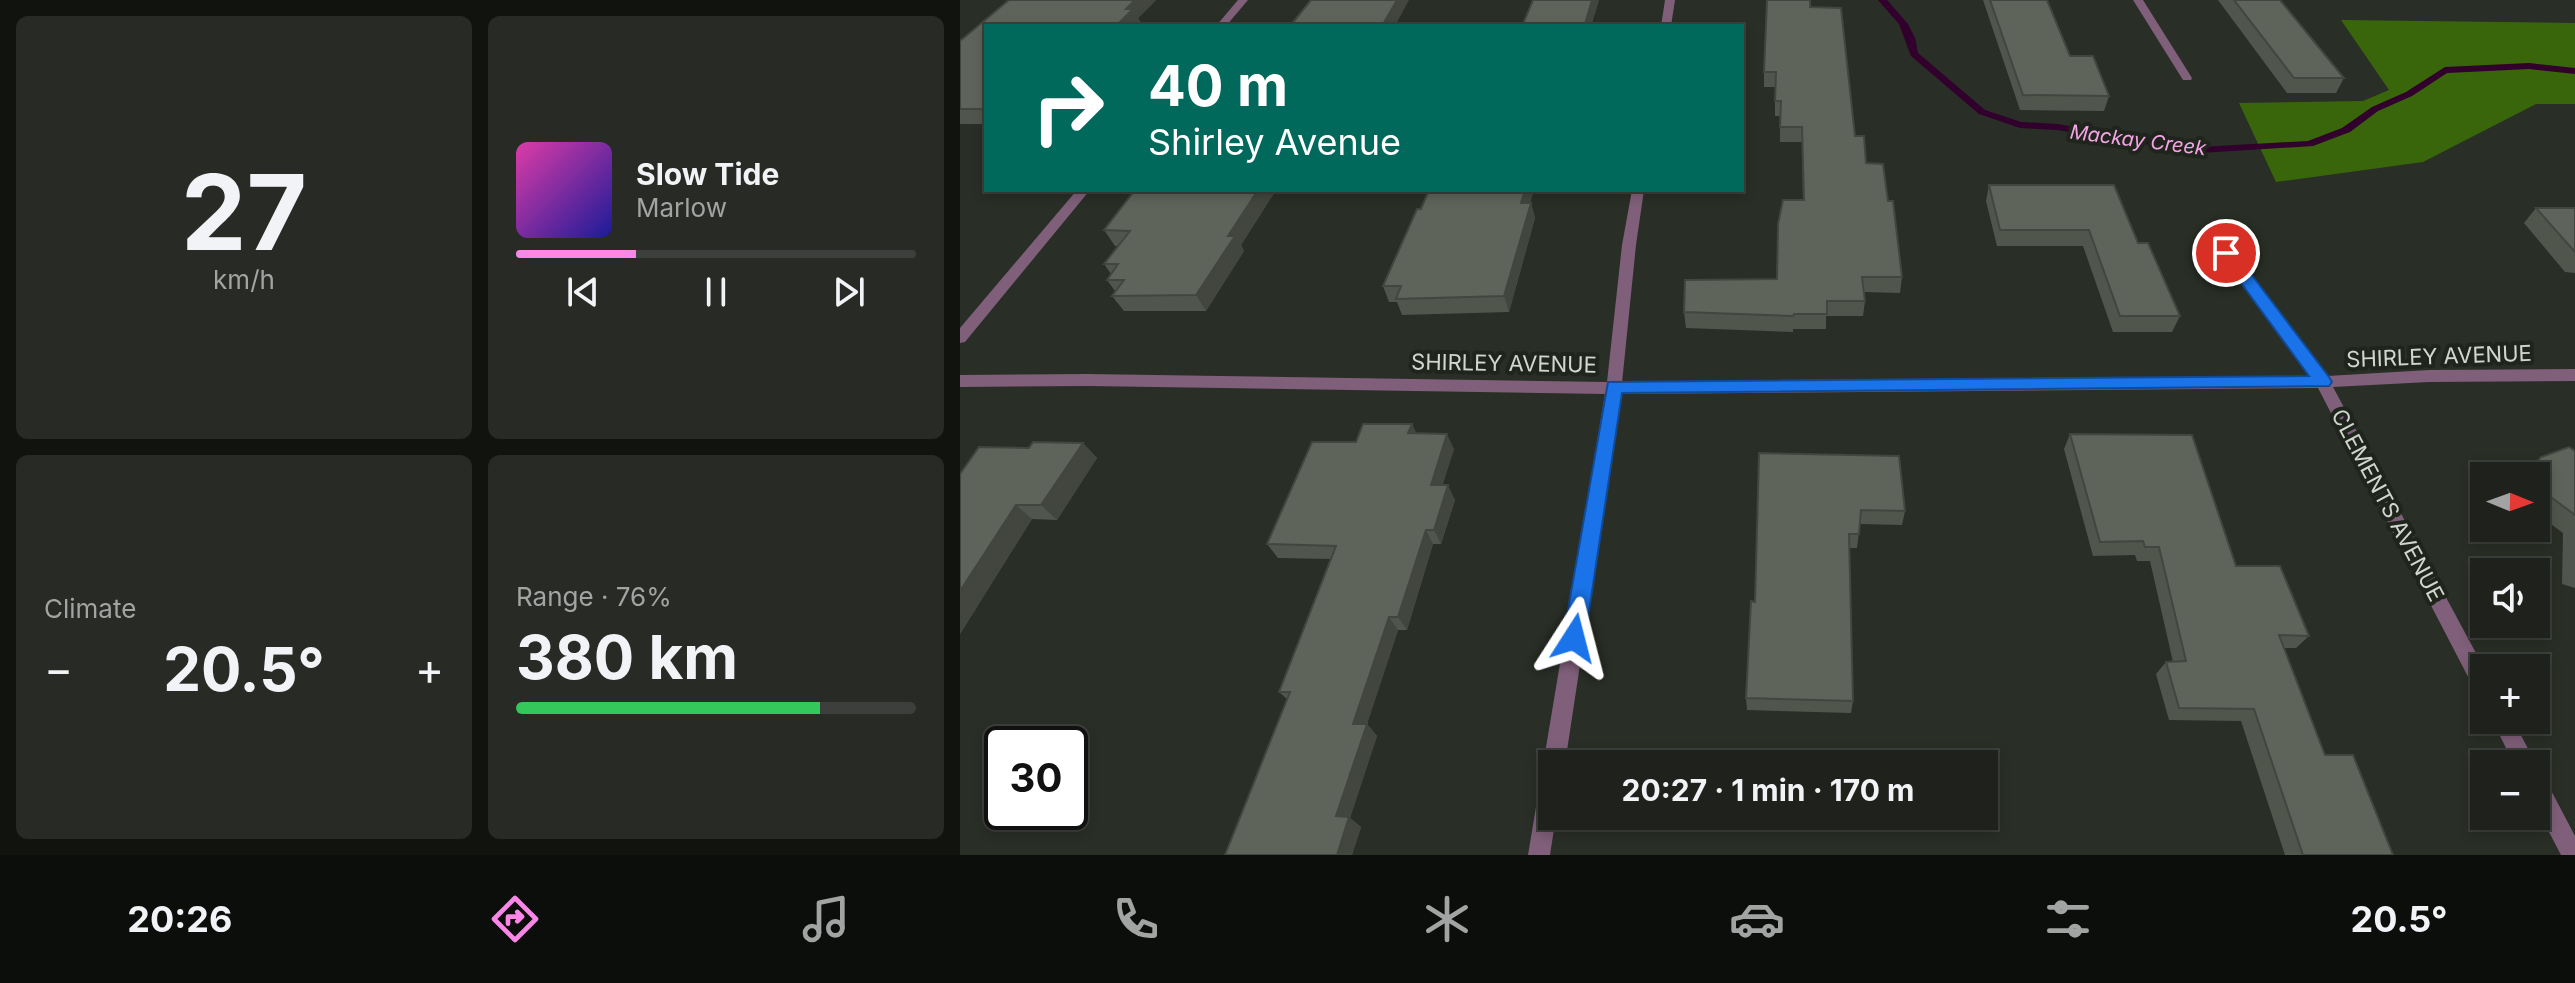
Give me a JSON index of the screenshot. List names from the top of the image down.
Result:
{
  "streets": {
    "street": ["SHIRLEY AVENUE", "CLEMENTS AVENUE"]
  },
  "crossings": [
    ["SHIRLEY AVENUE", "CLEMENTS AVENUE"]
  ],
  "water": ["Mackay Creek"],
  "north": "right",
  "page": {
    "tile": [
      ["27", "km/h"],
      "Climate",
      ["Range · 76%", "380 km"]
    ],
    "turn": ["40 m", "Shirley Avenue"],
    "song": ["Slow Tide", "Marlow"],
    "map_buttons": ["+", "−"],
    "heat": ["−", "20.5°", "+"],
    "limit": "30",
    "trip": "20:27 · 1 min · 170 m",
    "tabs": ["20:26", "20.5°"]
  }
}
